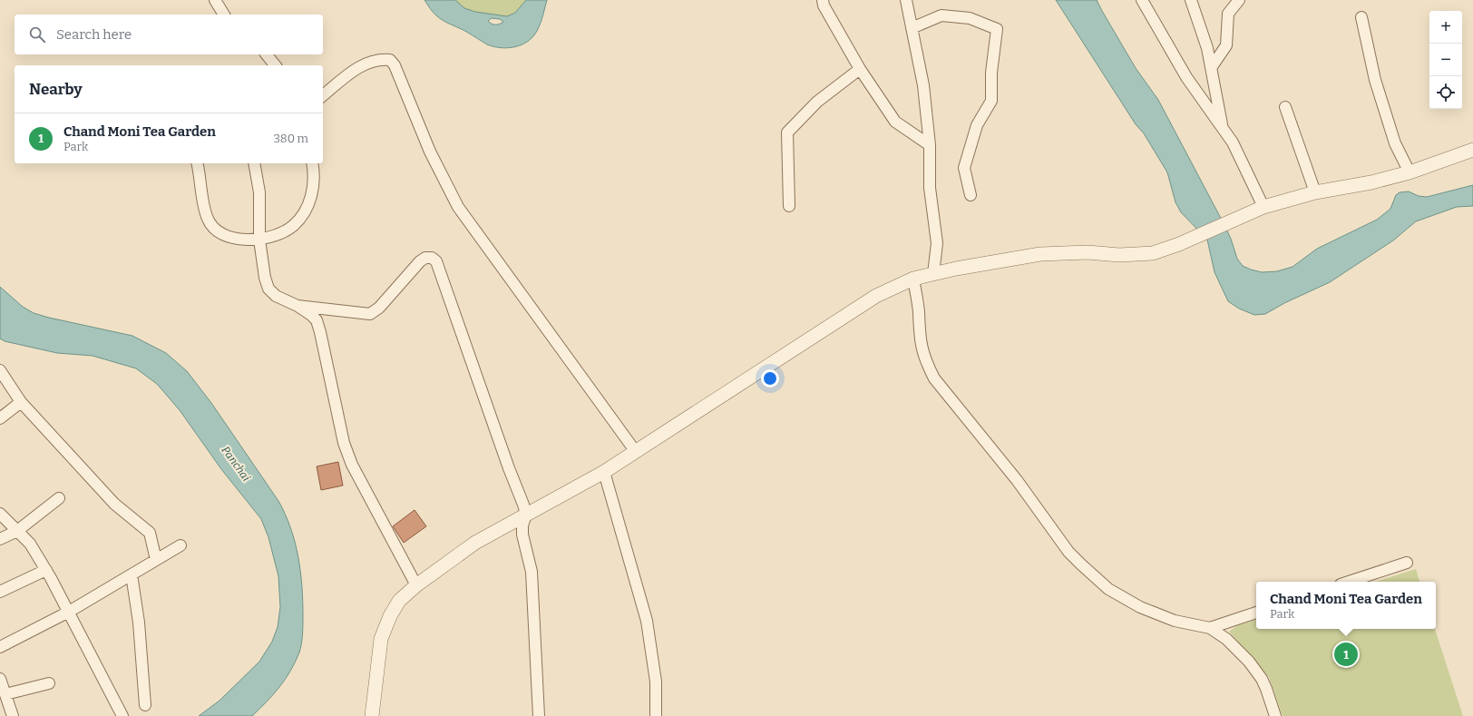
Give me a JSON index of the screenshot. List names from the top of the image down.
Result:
{
  "water": ["Panchai"],
  "page": {
    "map_buttons": ["+", "−"],
    "search": "Search here",
    "heading": "Nearby",
    "list": [
      {
        "mark": "1",
        "name": "Chand Moni Tea Garden",
        "note": "Park",
        "value": "380 m"
      }
    ],
    "popup": ["Chand Moni Tea Garden", "Park"],
    "pins": "1"
  }
}
